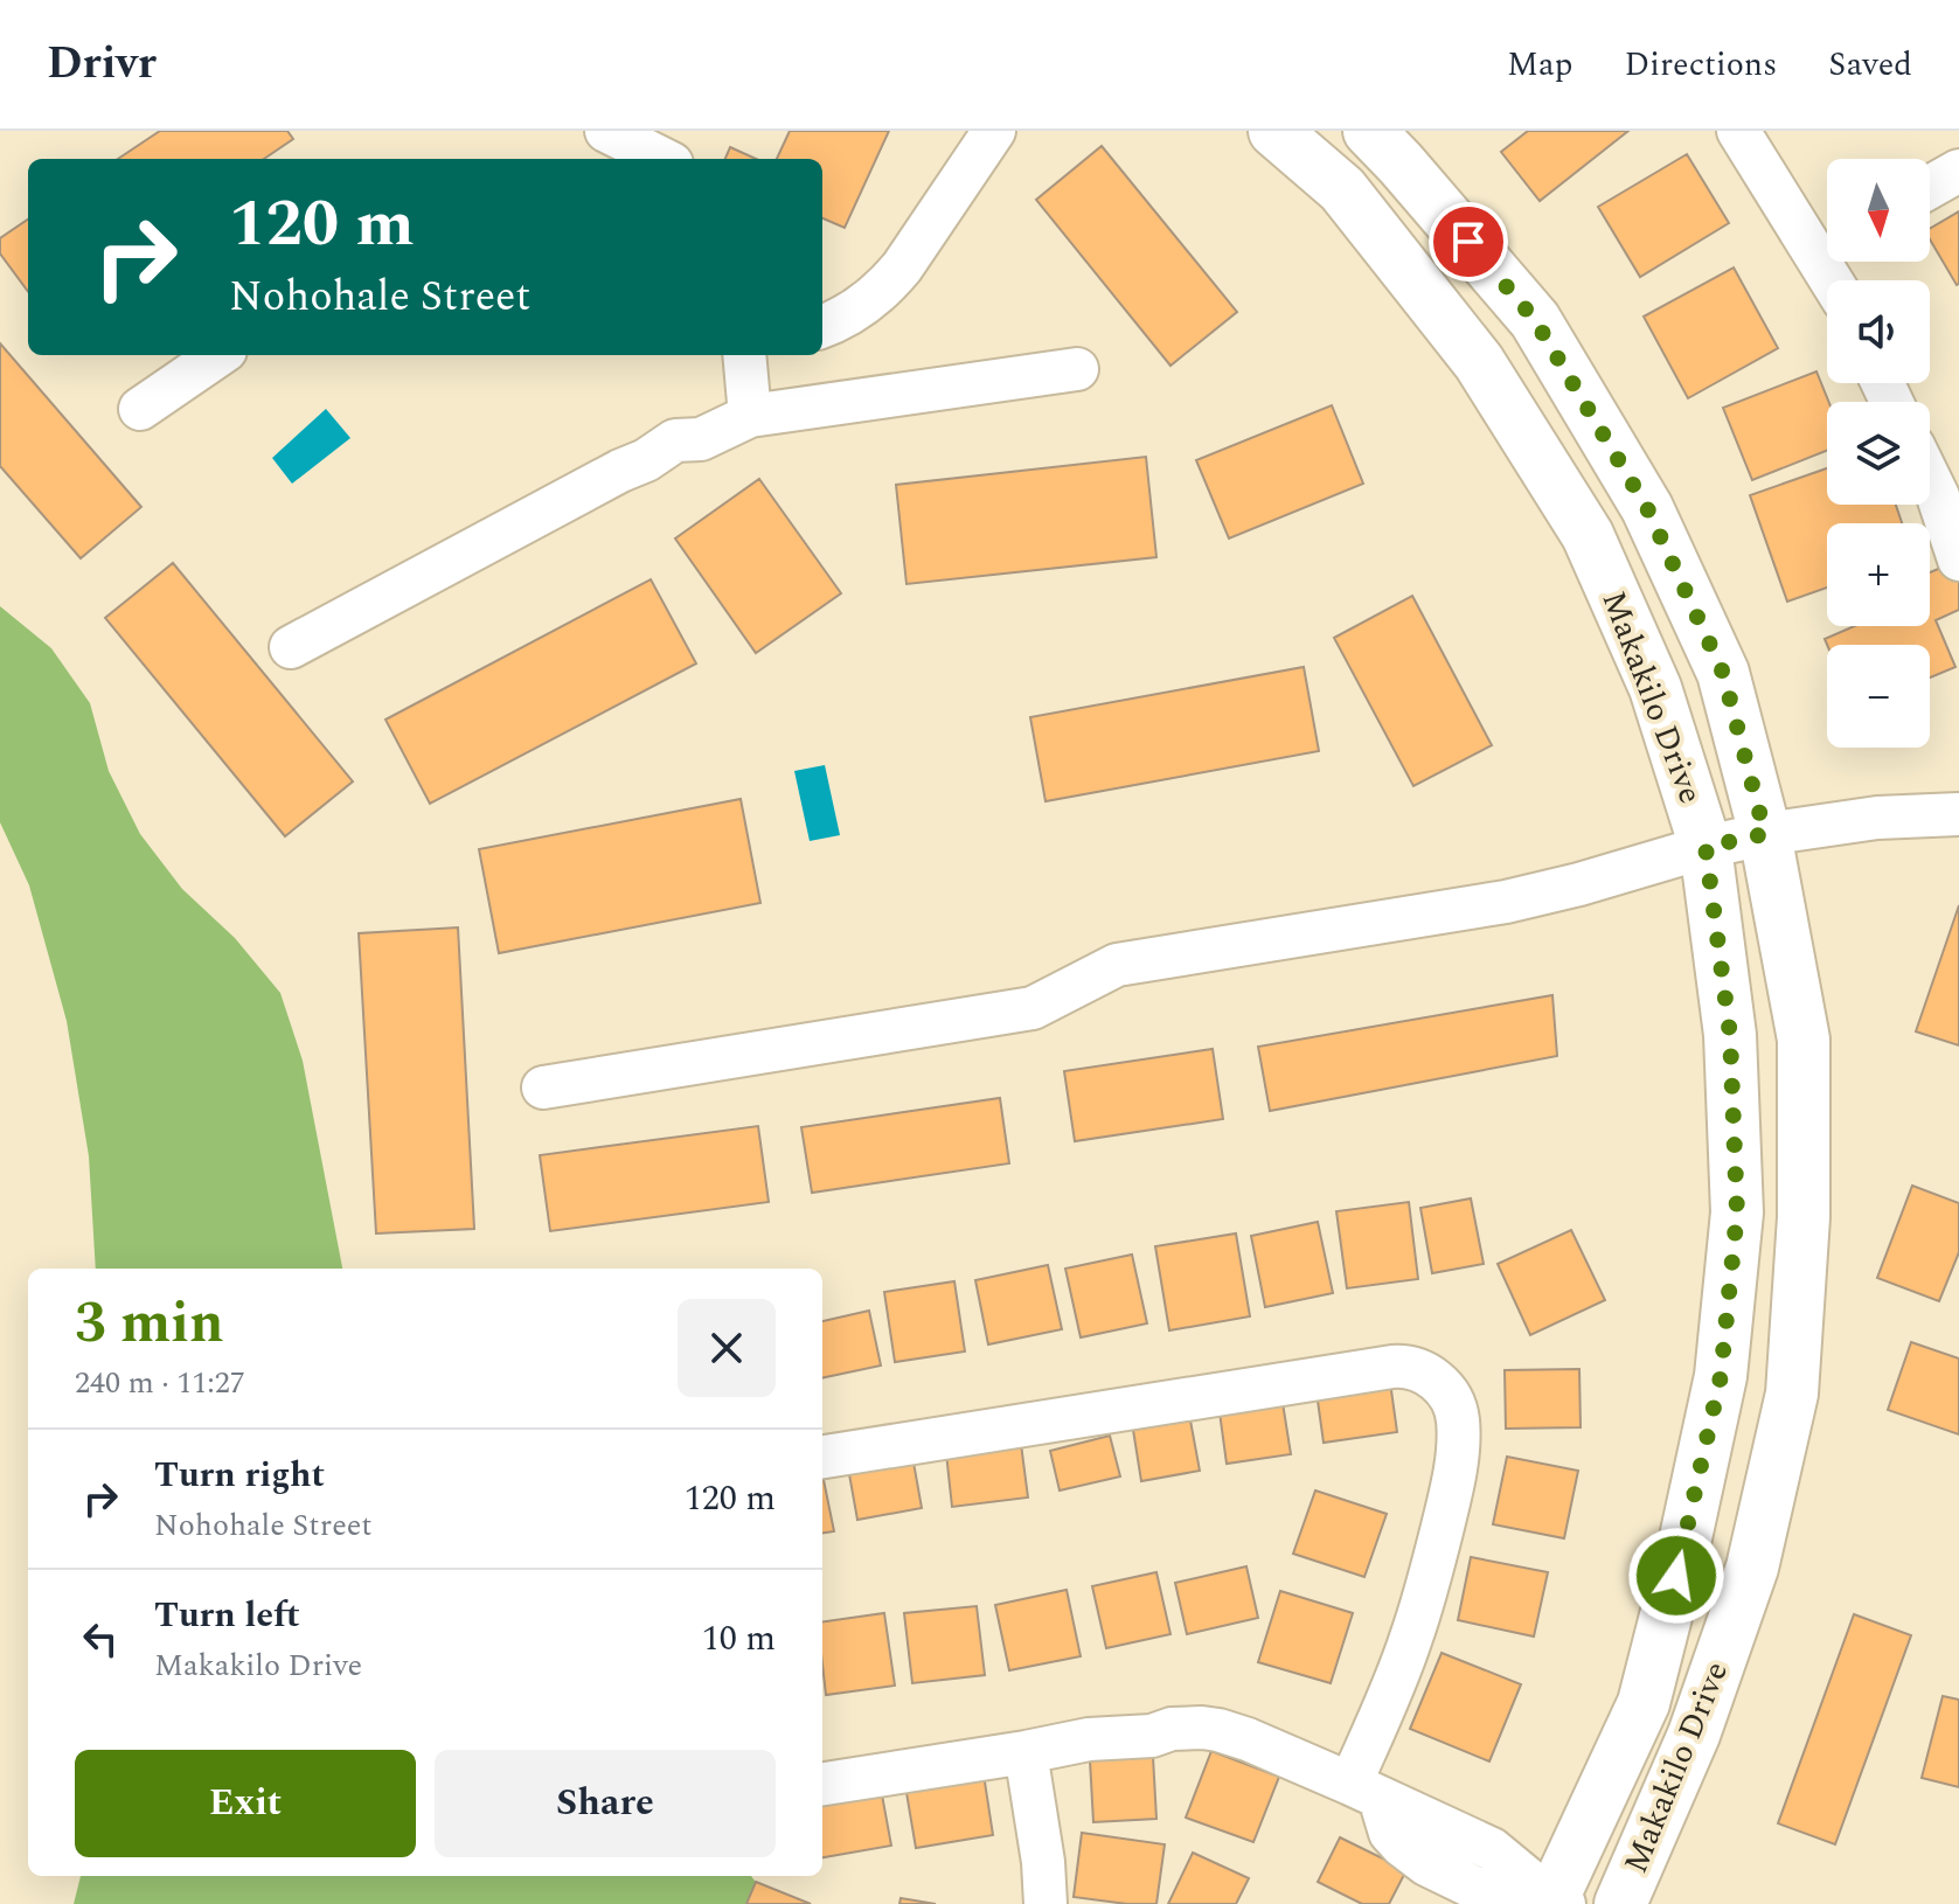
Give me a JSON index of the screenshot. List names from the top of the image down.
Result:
{
  "streets": {
    "main road": ["Makakilo Drive"]
  },
  "north": "bottom",
  "page": {
    "header": "Drivr",
    "nav": ["Map", "Directions", "Saved"],
    "map_buttons": ["+", "−"],
    "turn": ["120 m", "Nohohale Street"],
    "heading": ["3 min", "240 m · 11:27"],
    "list": [
      {
        "name": "Turn right",
        "note": "Nohohale Street",
        "value": "120 m"
      },
      {
        "name": "Turn left",
        "note": "Makakilo Drive",
        "value": "10 m"
      }
    ],
    "buttons": ["Exit", "Share"]
  }
}
